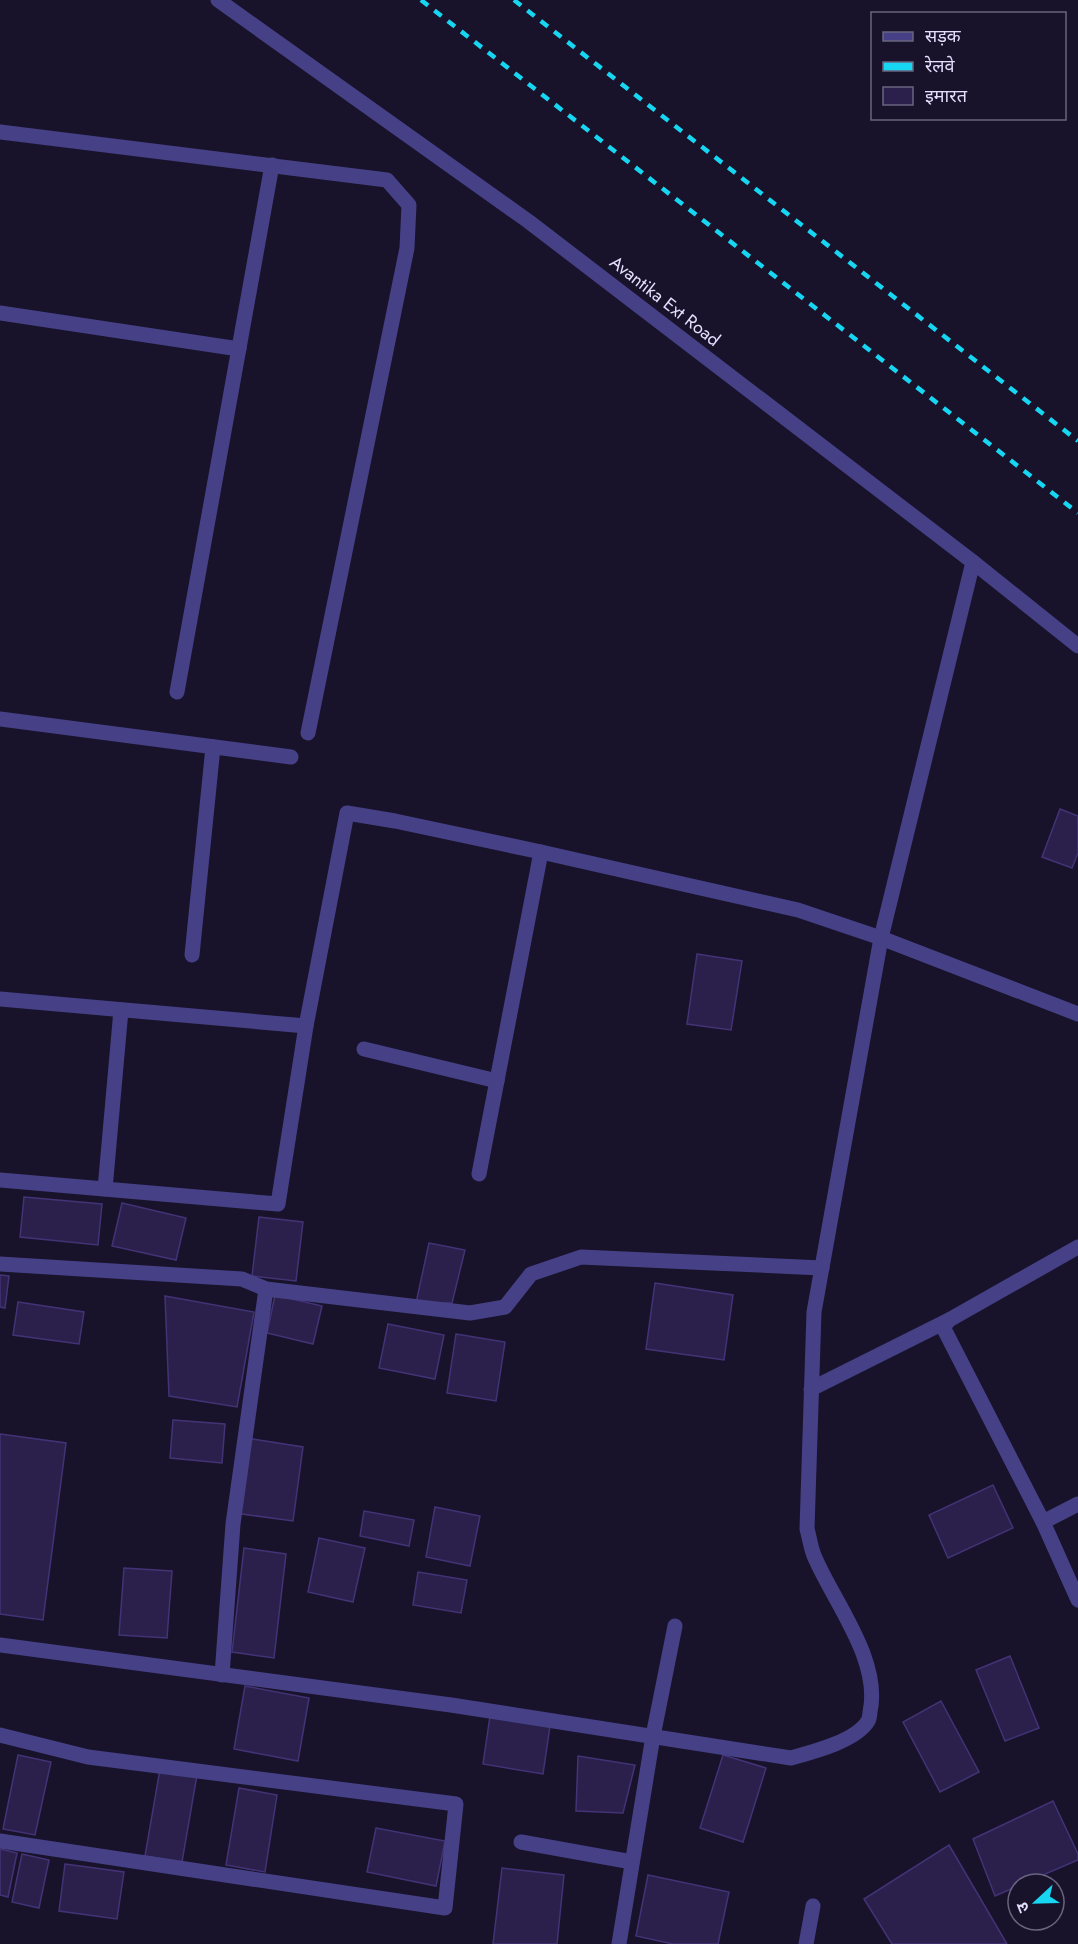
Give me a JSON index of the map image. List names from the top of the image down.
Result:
{
  "streets": {
    "street": ["Avantika Ext Road"]
  },
  "legend": ["सड़क", "रेलवे", "इमारत"],
  "north": "left"
}
